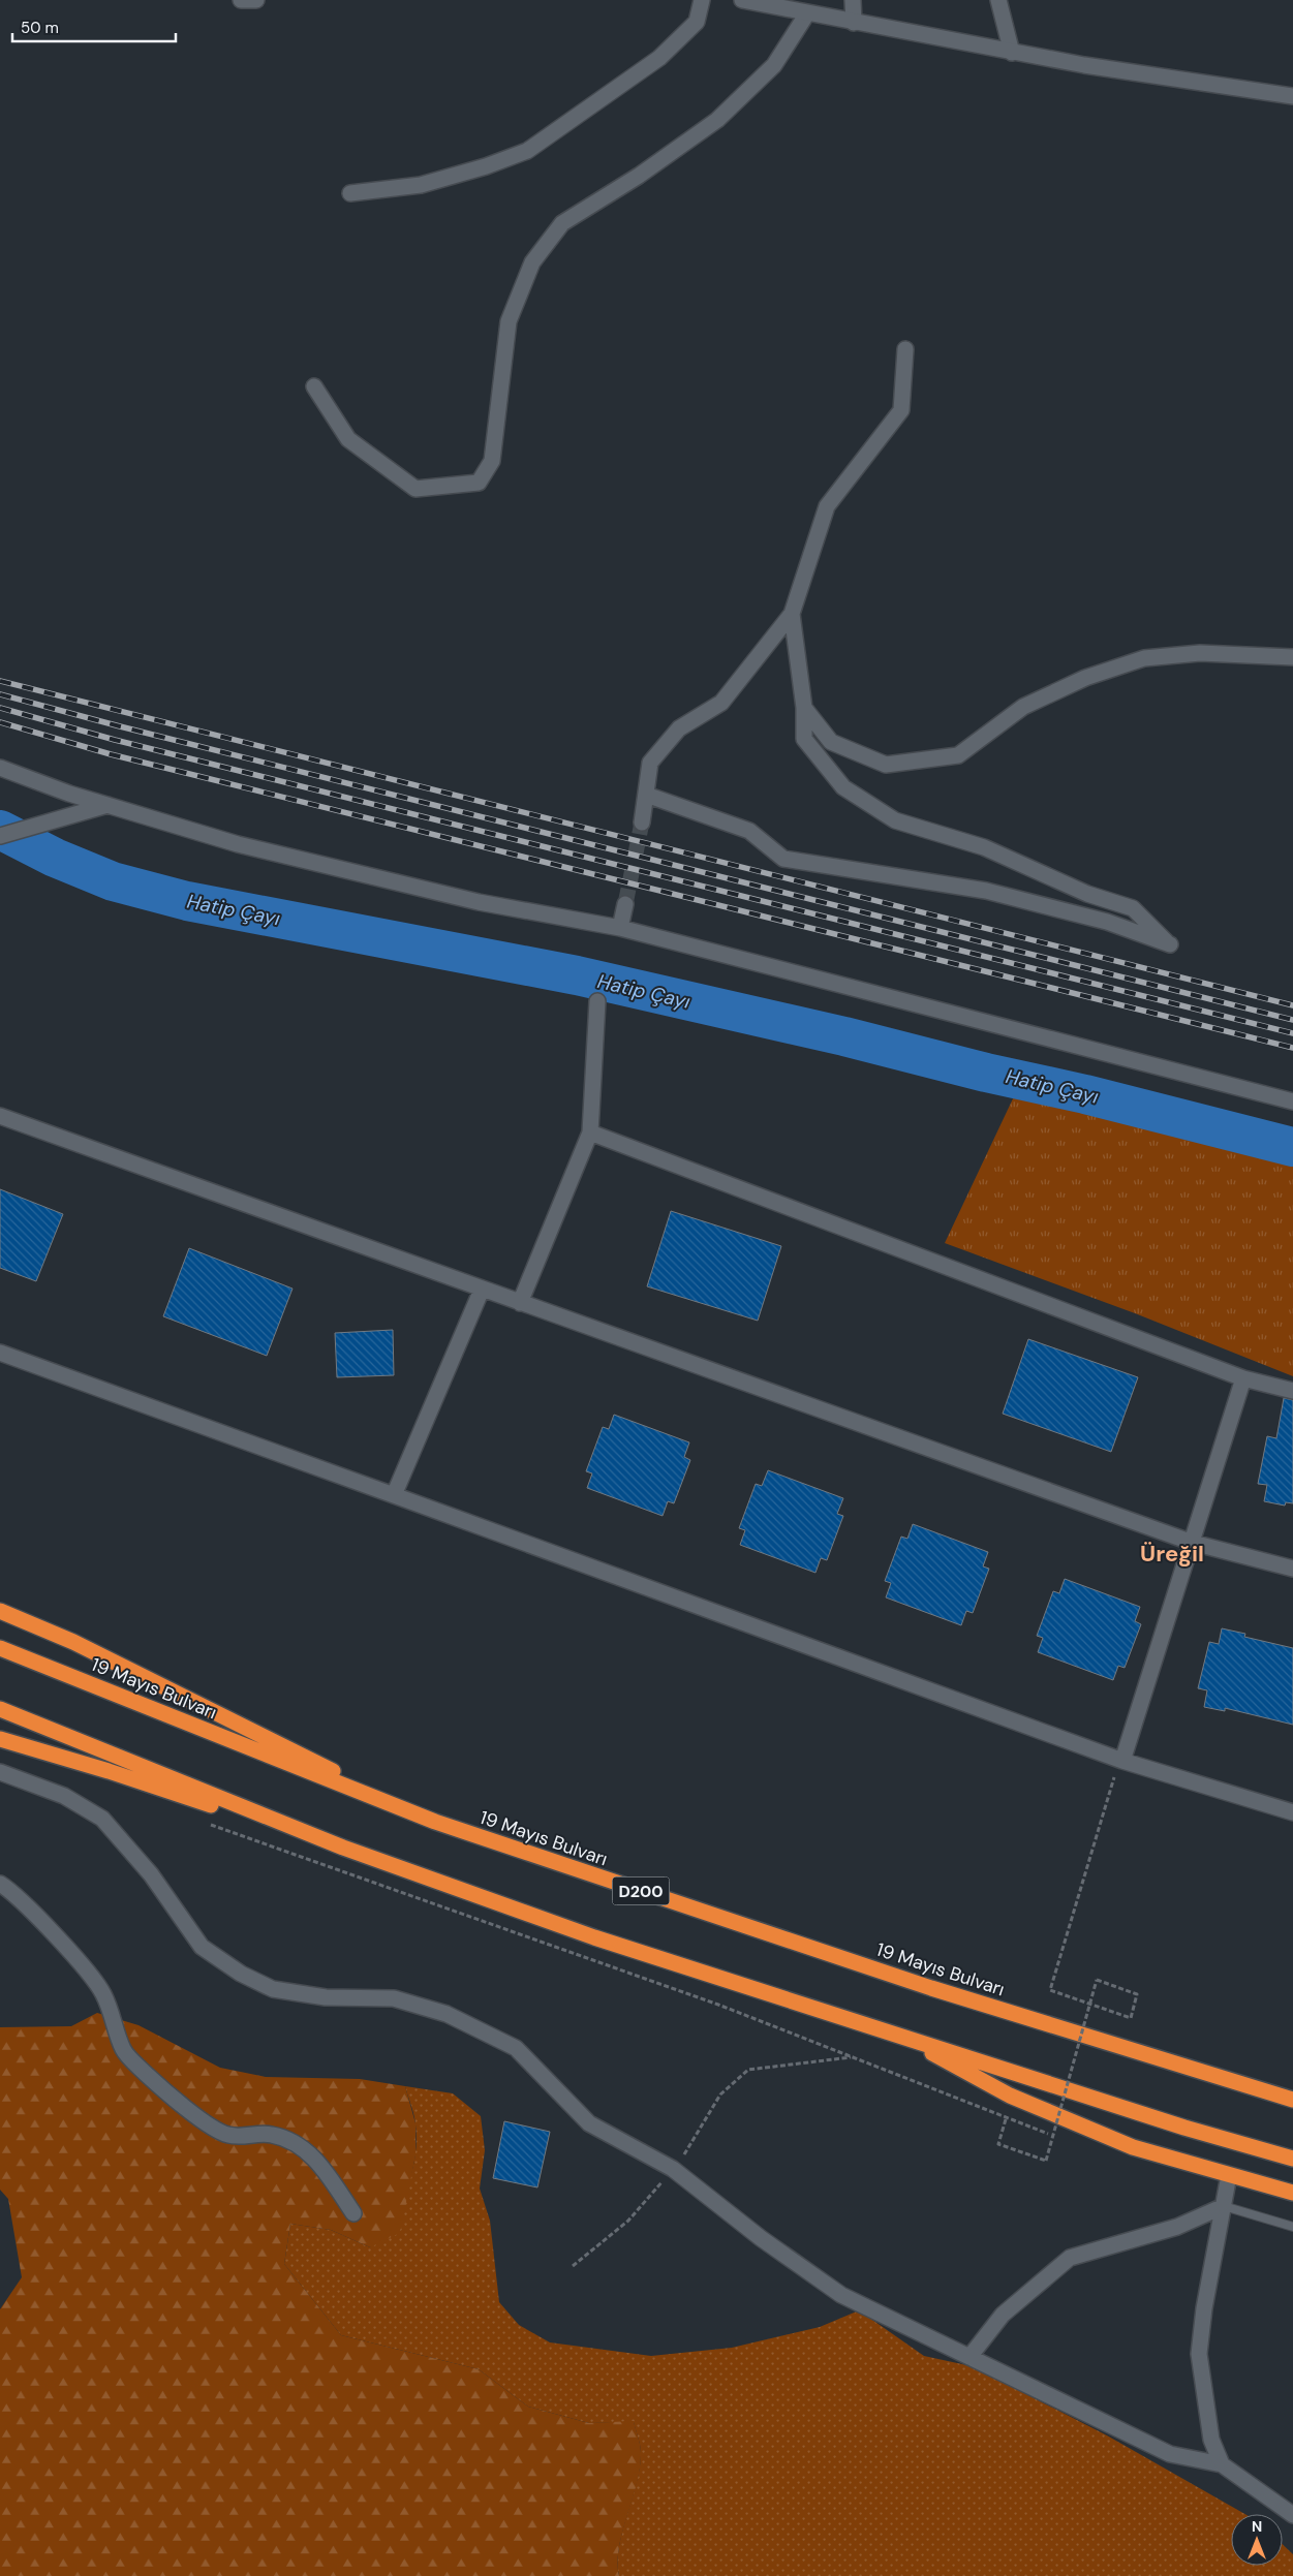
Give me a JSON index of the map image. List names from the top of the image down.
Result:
{
  "streets": {
    "highway": ["19 Mayıs Bulvarı", "D200"]
  },
  "districts": ["Üreğil"],
  "water": ["Hatip Çayı"],
  "scale_bar": "50 m",
  "north": "top"
}
